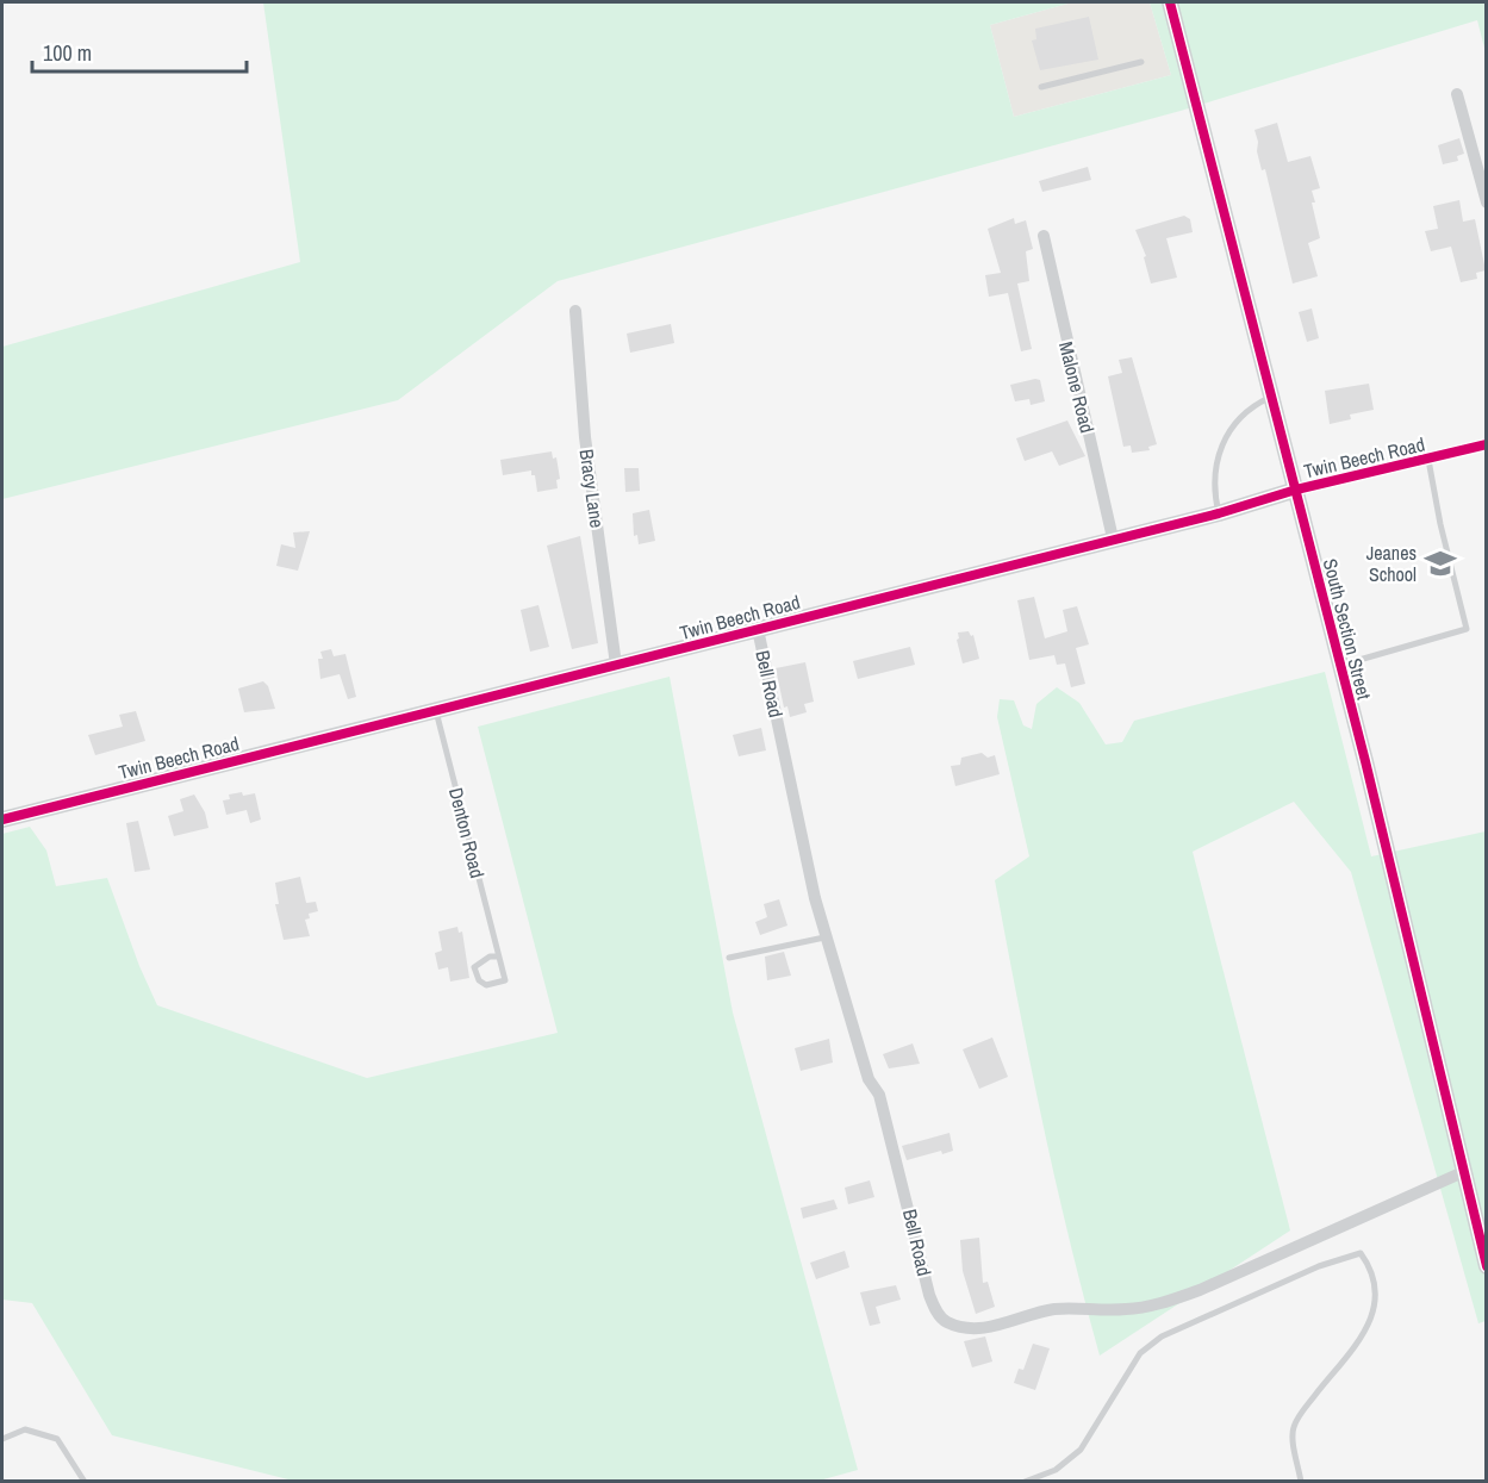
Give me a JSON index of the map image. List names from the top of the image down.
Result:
{
  "streets": {
    "street": [
      "Malone Road",
      "Twin Beech Road",
      "Bracy Lane",
      "South Section Street",
      "Bell Road"
    ],
    "lane": ["Denton Road"]
  },
  "crossings": [
    ["Malone Road", "Twin Beech Road"],
    ["Twin Beech Road", "Bracy Lane"],
    ["Twin Beech Road", "South Section Street"],
    ["Twin Beech Road", "Bell Road"],
    ["Twin Beech Road", "Denton Road"],
    ["South Section Street", "Bell Road"]
  ],
  "places": {
    "school or university": ["Jeanes School"]
  },
  "scale_bar": "100 m"
}
